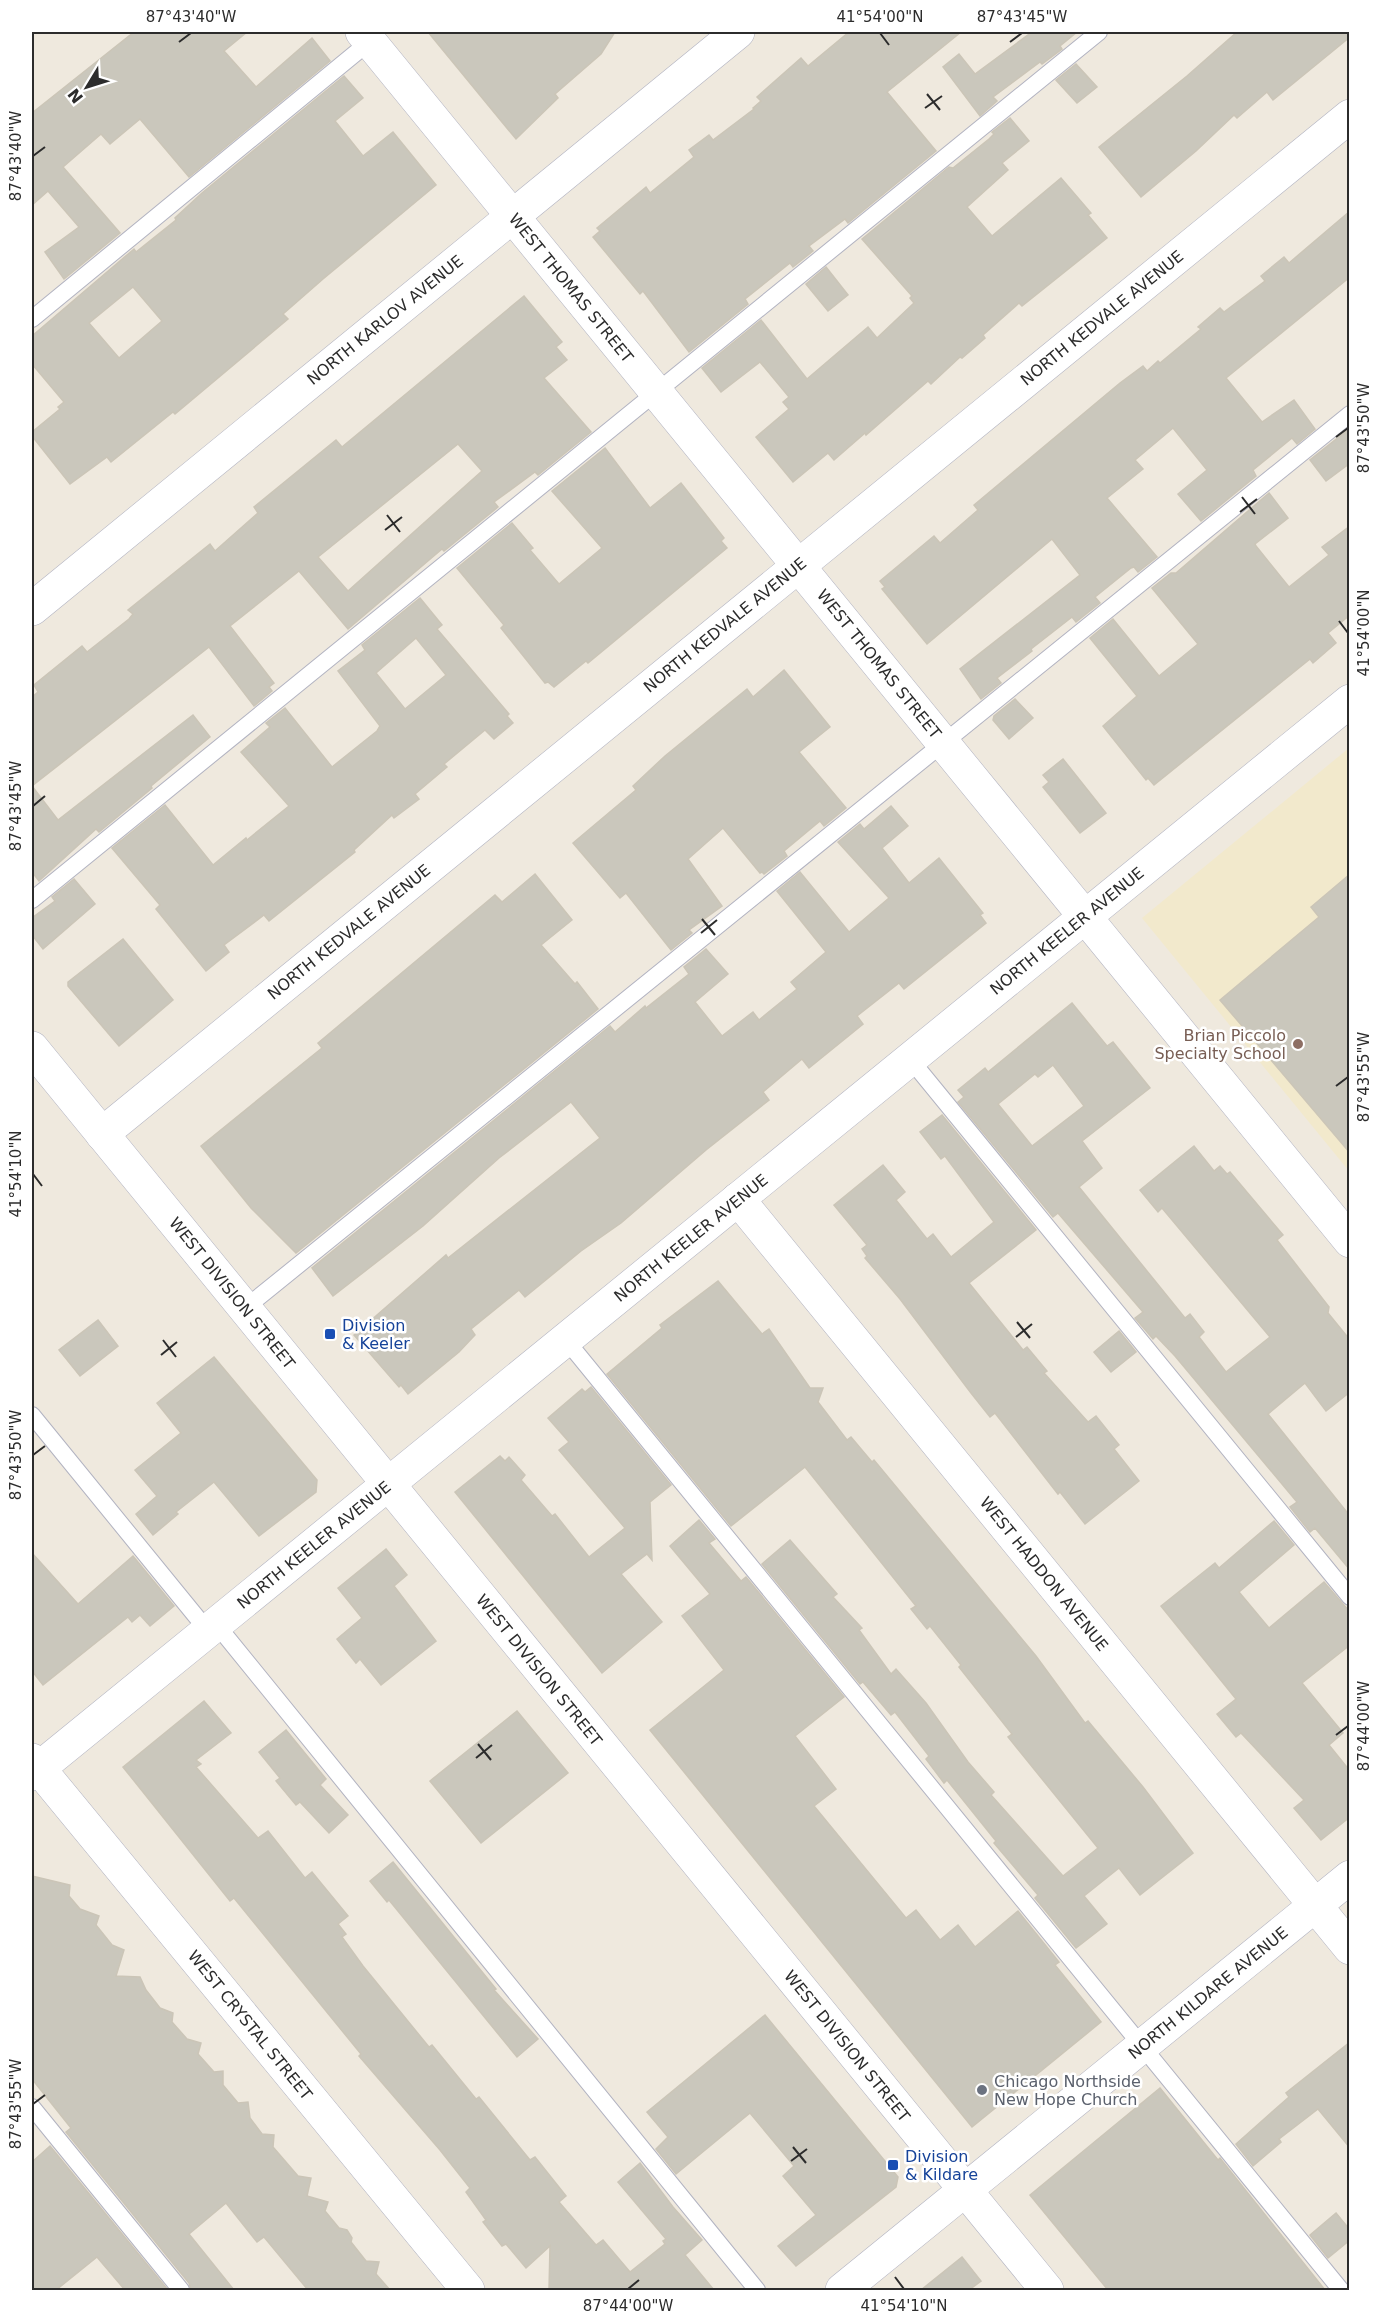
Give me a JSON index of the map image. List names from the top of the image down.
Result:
{
  "streets": {
    "street": [
      "WEST THOMAS STREET",
      "NORTH KEDVALE AVENUE",
      "NORTH KARLOV AVENUE",
      "NORTH KEELER AVENUE",
      "WEST DIVISION STREET",
      "WEST HADDON AVENUE",
      "NORTH KILDARE AVENUE",
      "WEST CRYSTAL STREET"
    ]
  },
  "crossings": [
    ["WEST THOMAS STREET", "NORTH KEDVALE AVENUE"],
    ["WEST THOMAS STREET", "NORTH KARLOV AVENUE"],
    ["WEST THOMAS STREET", "NORTH KEELER AVENUE"],
    ["NORTH KEDVALE AVENUE", "WEST DIVISION STREET"],
    ["NORTH KEELER AVENUE", "WEST DIVISION STREET"],
    ["NORTH KEELER AVENUE", "WEST HADDON AVENUE"],
    ["NORTH KEELER AVENUE", "WEST CRYSTAL STREET"],
    ["WEST DIVISION STREET", "NORTH KILDARE AVENUE"],
    ["WEST HADDON AVENUE", "NORTH KILDARE AVENUE"]
  ],
  "places": {
    "other": ["Brian Piccolo Specialty School", "Chicago Northside New Hope Church"],
    "transit": ["Division & Keeler", "Division & Kildare"]
  },
  "north": "bottom left",
  "coordinates": [
    "87°43'40\"W",
    "41°54'00\"N",
    "87°43'45\"W",
    "87°43'50\"W",
    "87°43'55\"W",
    "41°54'10\"N",
    "87°44'00\"W"
  ]
}
